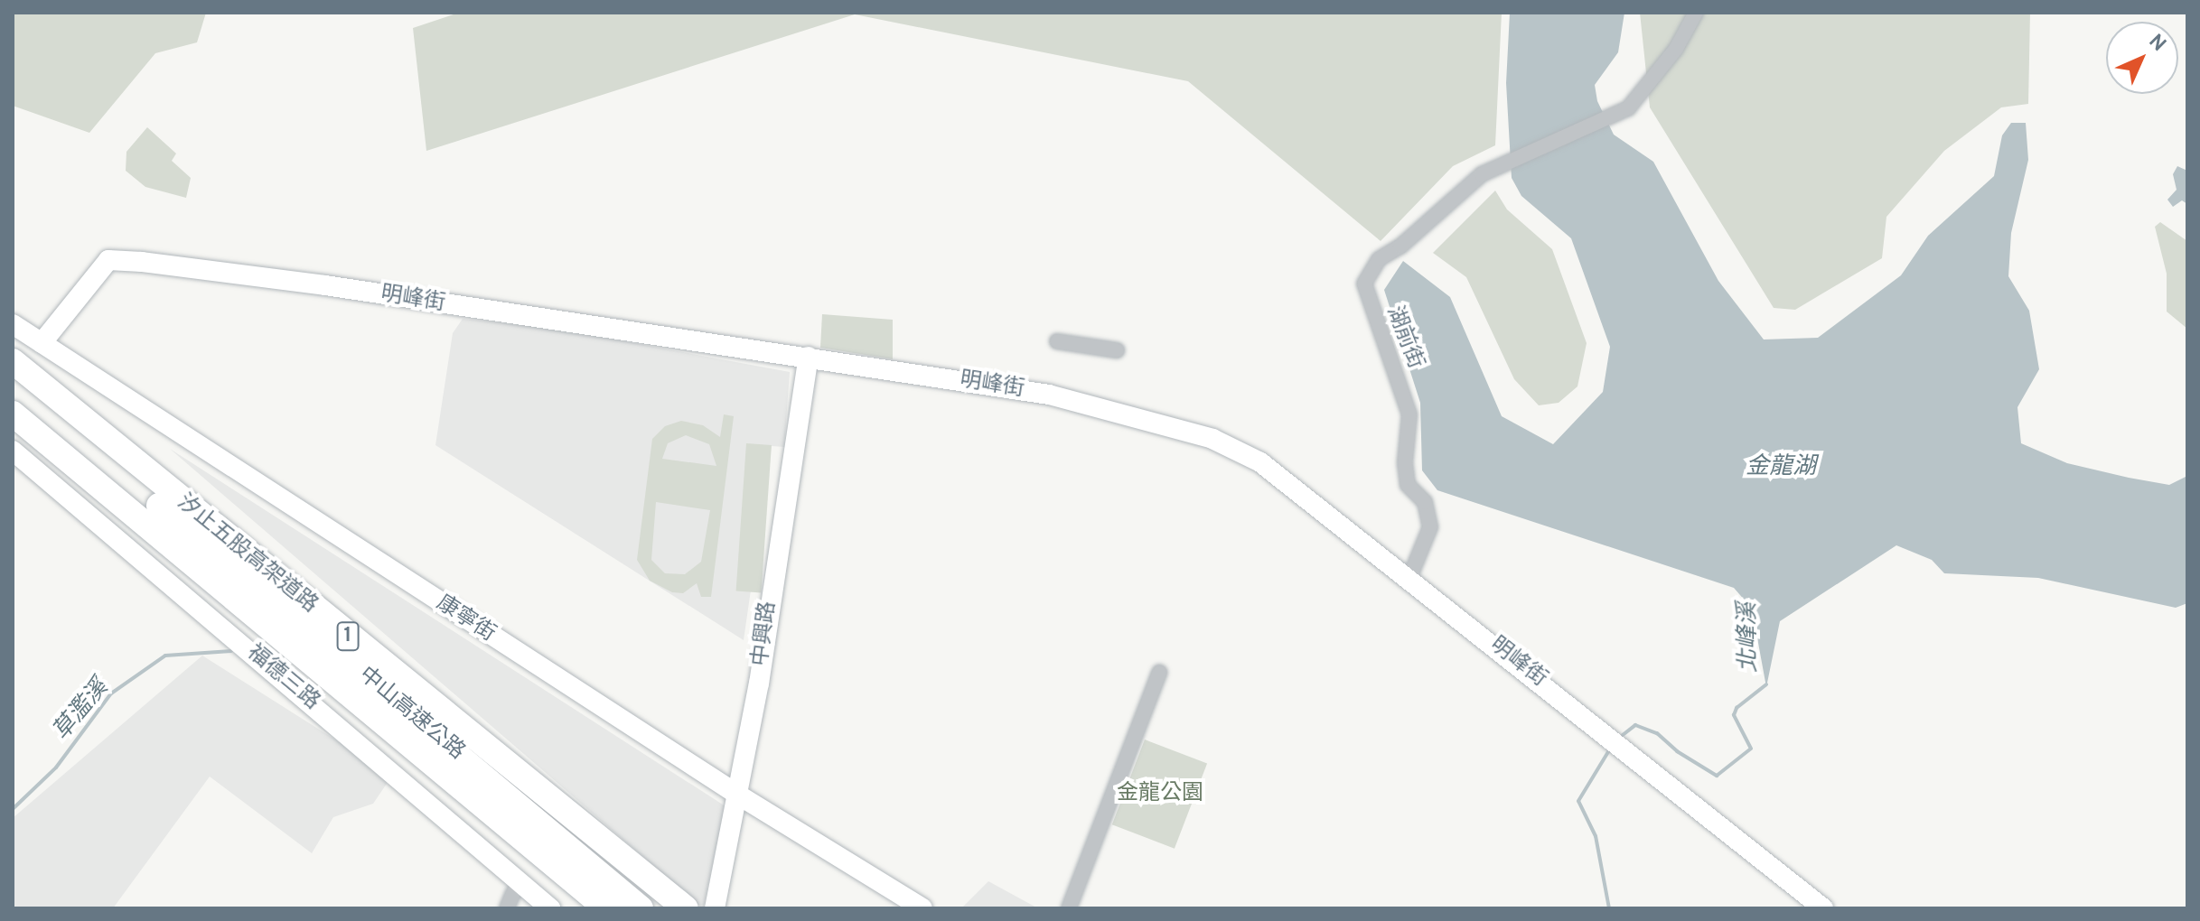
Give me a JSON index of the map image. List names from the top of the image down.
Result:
{
  "streets": {
    "highway": ["汐止五股高架道路", "1", "中山高速公路"],
    "street": [
      "明峰街",
      "湖前街",
      "康寧街",
      "中興路",
      "福德三路"
    ]
  },
  "crossings": [
    ["明峰街", "湖前街"],
    ["明峰街", "康寧街"],
    ["明峰街", "中興路"],
    ["康寧街", "中興路"]
  ],
  "water": ["金龍湖", "北峰溪", "草濫溪"],
  "parks": ["金龍公園"],
  "north": "top right"
}
